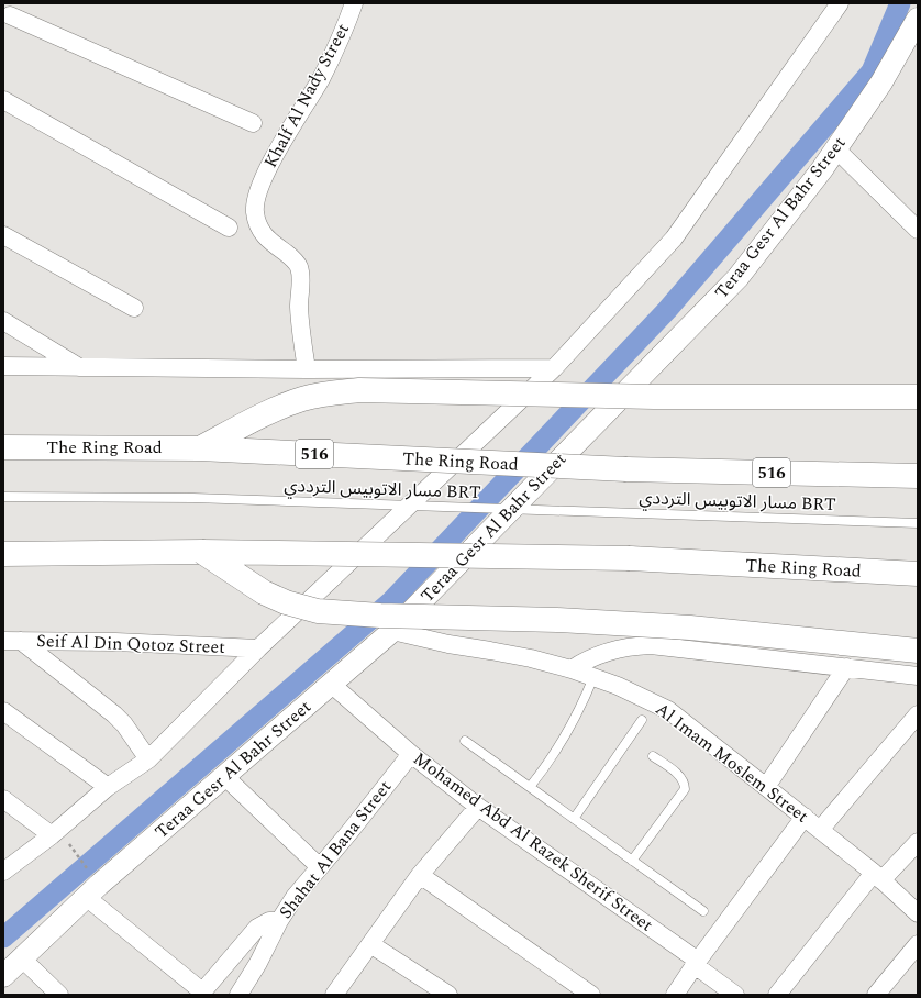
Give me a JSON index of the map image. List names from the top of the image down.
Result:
{
  "streets": {
    "highway": ["The Ring Road", "516"],
    "street": [
      "Khalf Al Nady Street",
      "Teraa Gesr Al Bahr Street",
      "Seif Al Din Qotoz Street",
      "Al Imam Moslem Street",
      "Mohamed Abd Al Razek Sherif Street",
      "Shahat Al Bana Street"
    ],
    "lane": ["مسار الاتوبيس الترددي BRT"]
  },
  "crossings": [
    ["Teraa Gesr Al Bahr Street", "Al Imam Moslem Street"],
    ["Teraa Gesr Al Bahr Street", "Mohamed Abd Al Razek Sherif Street"],
    ["Mohamed Abd Al Razek Sherif Street", "Shahat Al Bana Street"]
  ]
}
